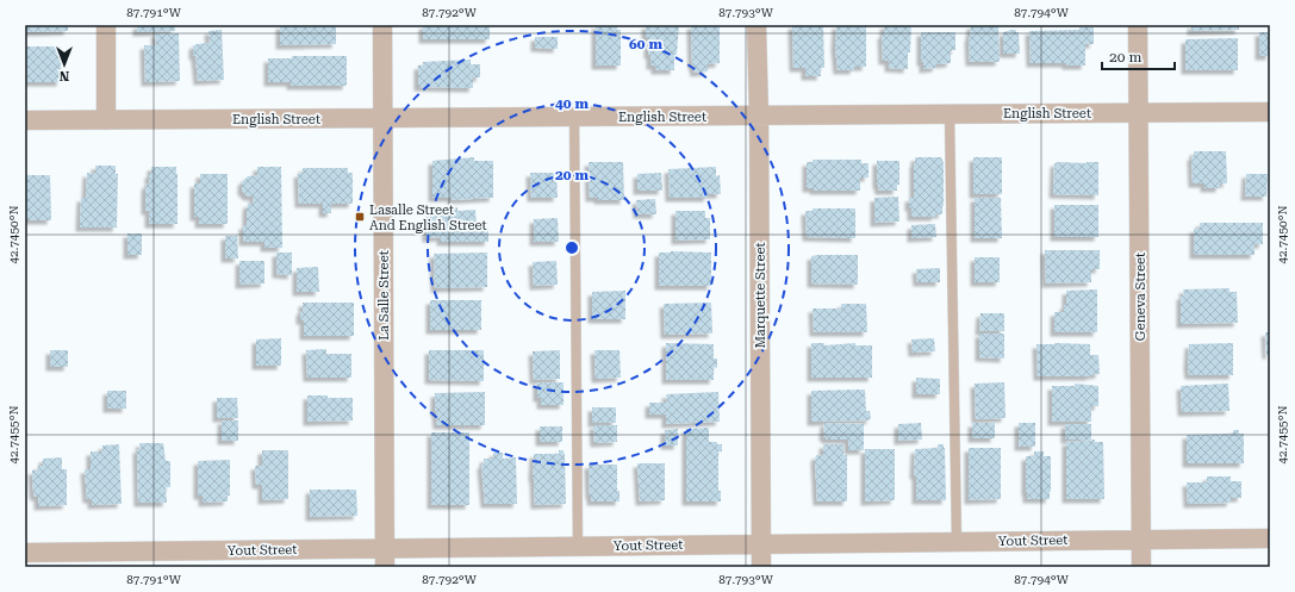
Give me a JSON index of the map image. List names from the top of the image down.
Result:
{
  "streets": {
    "street": [
      "English Street",
      "La Salle Street",
      "Marquette Street",
      "Geneva Street",
      "Yout Street"
    ]
  },
  "crossings": [
    ["English Street", "La Salle Street"],
    ["English Street", "Marquette Street"],
    ["English Street", "Geneva Street"],
    ["La Salle Street", "Yout Street"],
    ["Marquette Street", "Yout Street"],
    ["Geneva Street", "Yout Street"]
  ],
  "places": {
    "transit": ["Lasalle Street And English Street"]
  },
  "scale_bar": "20 m",
  "north": "bottom",
  "coordinates": [
    "87.791°W",
    "87.792°W",
    "87.793°W",
    "87.794°W",
    "42.7450°N",
    "42.7455°N"
  ],
  "rings": ["60 m", "40 m", "20 m"]
}
